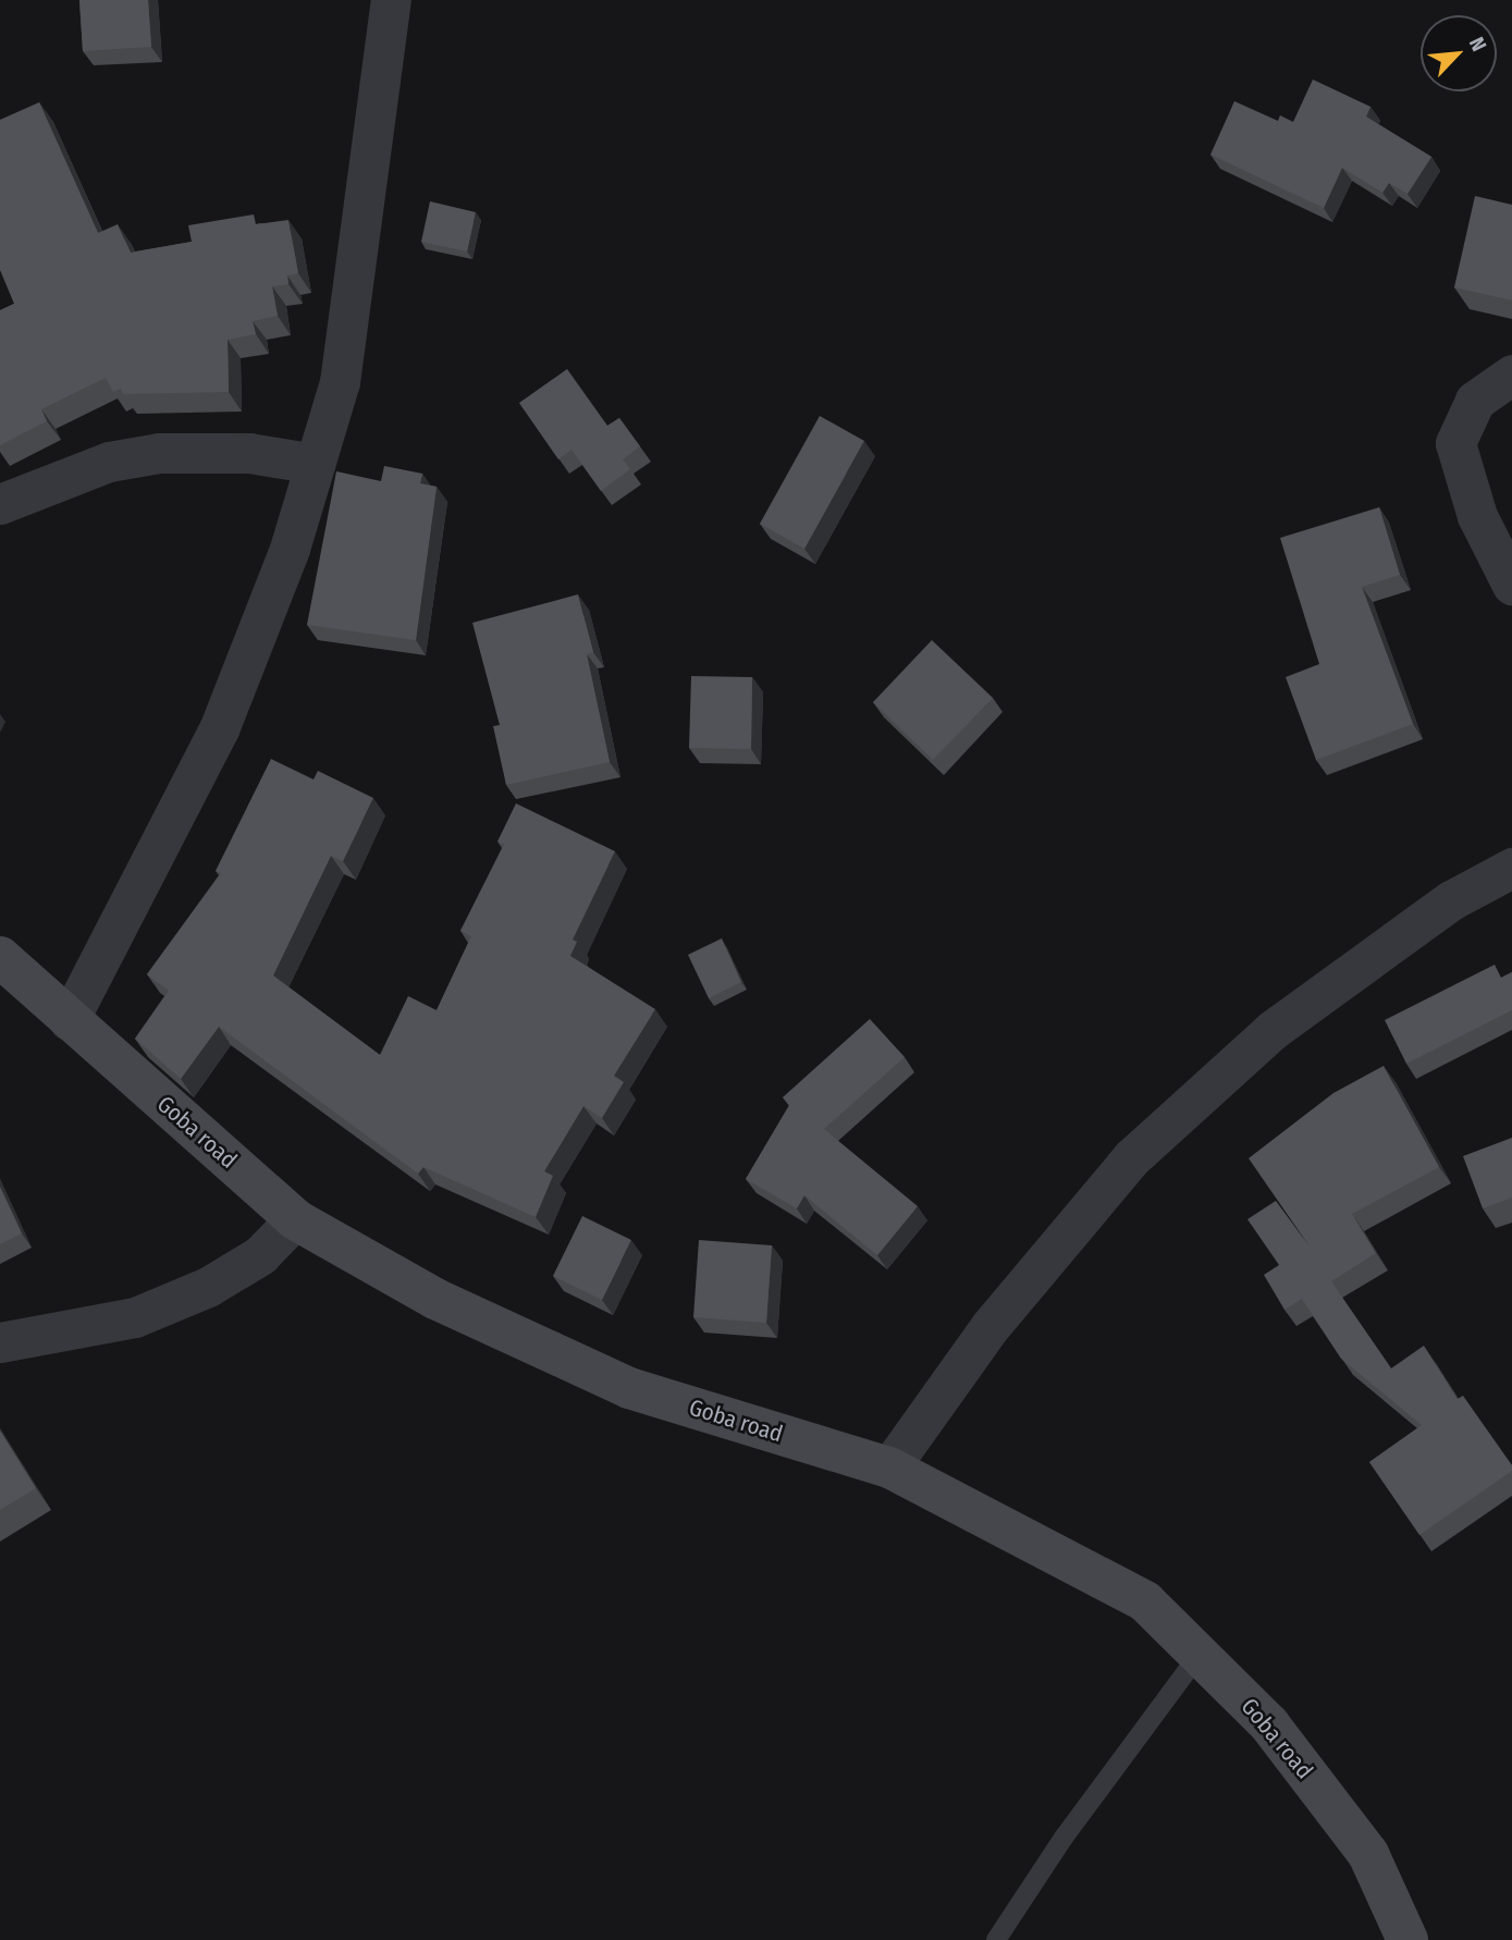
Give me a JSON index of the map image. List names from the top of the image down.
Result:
{
  "streets": {
    "street": ["Goba road"]
  },
  "north": "top right"
}
